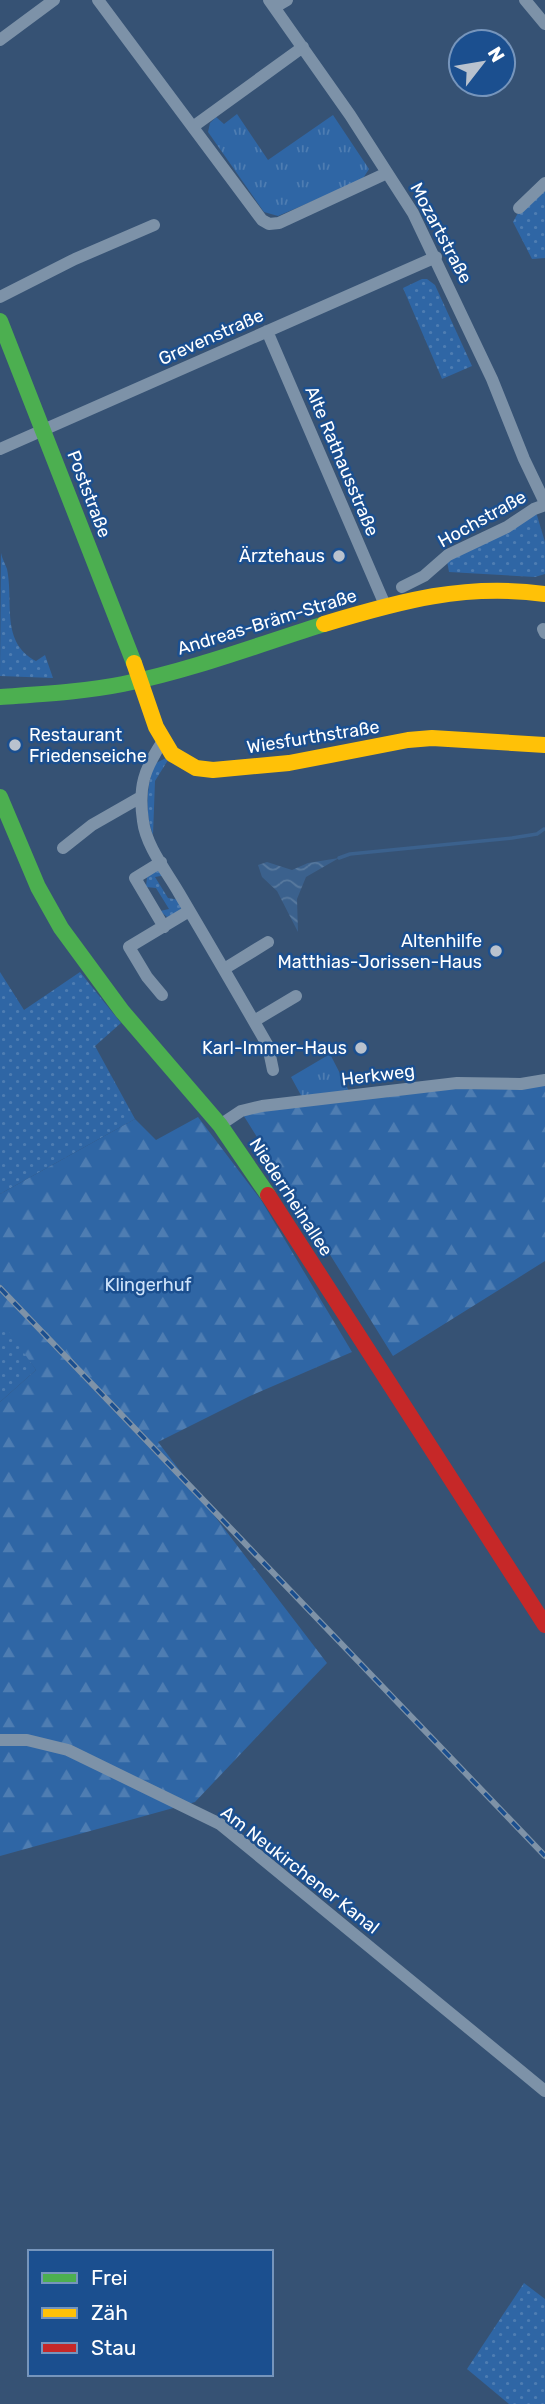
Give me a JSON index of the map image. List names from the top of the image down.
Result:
{
  "streets": {
    "main road": [
      "Poststraße",
      "Andreas-Bräm-Straße",
      "Wiesfurthstraße",
      "Niederrheinallee"
    ],
    "street": [
      "Mozartstraße",
      "Grevenstraße",
      "Alte Rathausstraße",
      "Hochstraße",
      "Herkweg",
      "Am Neukirchener Kanal"
    ]
  },
  "crossings": [
    ["Mozartstraße", "Grevenstraße"],
    ["Mozartstraße", "Hochstraße"],
    ["Grevenstraße", "Alte Rathausstraße"],
    ["Grevenstraße", "Poststraße"],
    ["Alte Rathausstraße", "Andreas-Bräm-Straße"],
    ["Poststraße", "Andreas-Bräm-Straße"],
    ["Poststraße", "Wiesfurthstraße"],
    ["Andreas-Bräm-Straße", "Wiesfurthstraße"],
    ["Herkweg", "Niederrheinallee"]
  ],
  "parks": ["Klingerhuf"],
  "places": [
    "Ärztehaus",
    "Restaurant Friedenseiche",
    "Altenhilfe Matthias-Jorissen-Haus",
    "Karl-Immer-Haus"
  ],
  "legend": ["Frei", "Zäh", "Stau"],
  "north": "top right"
}
